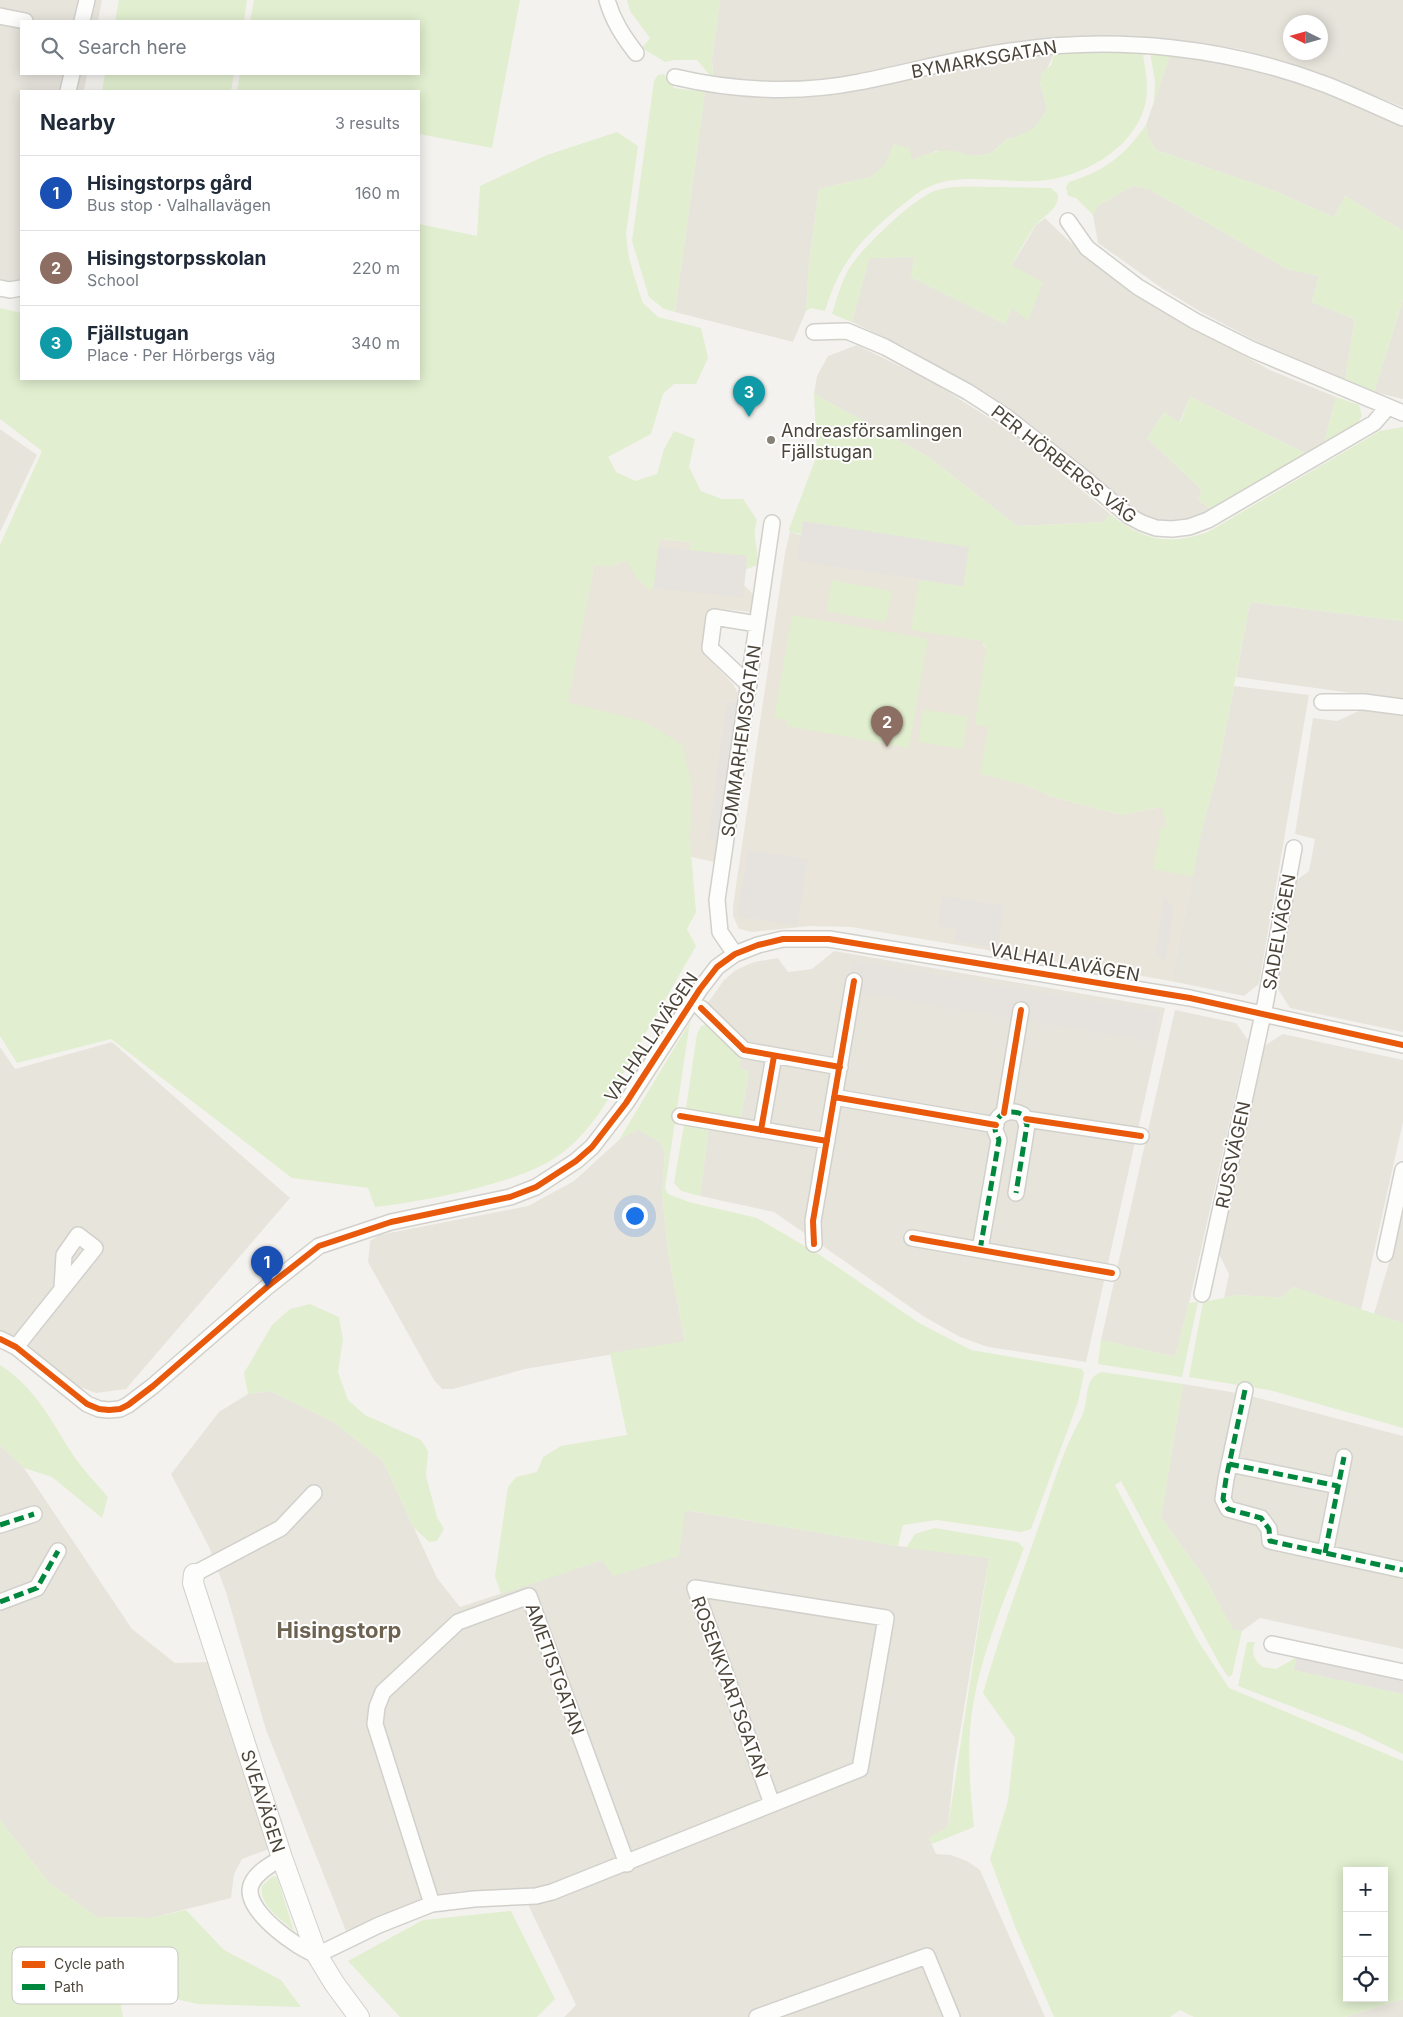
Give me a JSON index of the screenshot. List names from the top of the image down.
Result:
{
  "streets": {
    "street": [
      "BYMARKSGATAN",
      "PER HÖRBERGS VÄG",
      "SOMMARHEMSGATAN",
      "SADELVÄGEN",
      "VALHALLAVÄGEN",
      "RUSSVÄGEN",
      "AMETISTGATAN",
      "ROSENKVARTSGATAN",
      "SVEAVÄGEN"
    ]
  },
  "crossings": [
    ["SOMMARHEMSGATAN", "VALHALLAVÄGEN"],
    ["SADELVÄGEN", "VALHALLAVÄGEN"],
    ["SADELVÄGEN", "RUSSVÄGEN"],
    ["VALHALLAVÄGEN", "RUSSVÄGEN"],
    ["AMETISTGATAN", "ROSENKVARTSGATAN"],
    ["ROSENKVARTSGATAN", "SVEAVÄGEN"]
  ],
  "districts": ["Hisingstorp"],
  "places": ["Andreasförsamlingen Fjällstugan"],
  "legend": ["Cycle path", "Path"],
  "north": "left",
  "page": {
    "search": "Search here",
    "heading": ["Nearby", "3 results"],
    "list": [
      {
        "mark": "1",
        "name": "Hisingstorps gård",
        "note": "Bus stop · Valhallavägen",
        "value": "160 m"
      },
      {
        "mark": "2",
        "name": "Hisingstorpsskolan",
        "note": "School",
        "value": "220 m"
      },
      {
        "mark": "3",
        "name": "Fjällstugan",
        "note": "Place · Per Hörbergs väg",
        "value": "340 m"
      }
    ],
    "pins": ["3", "2", "1"],
    "map_buttons": ["+", "−"]
  }
}
